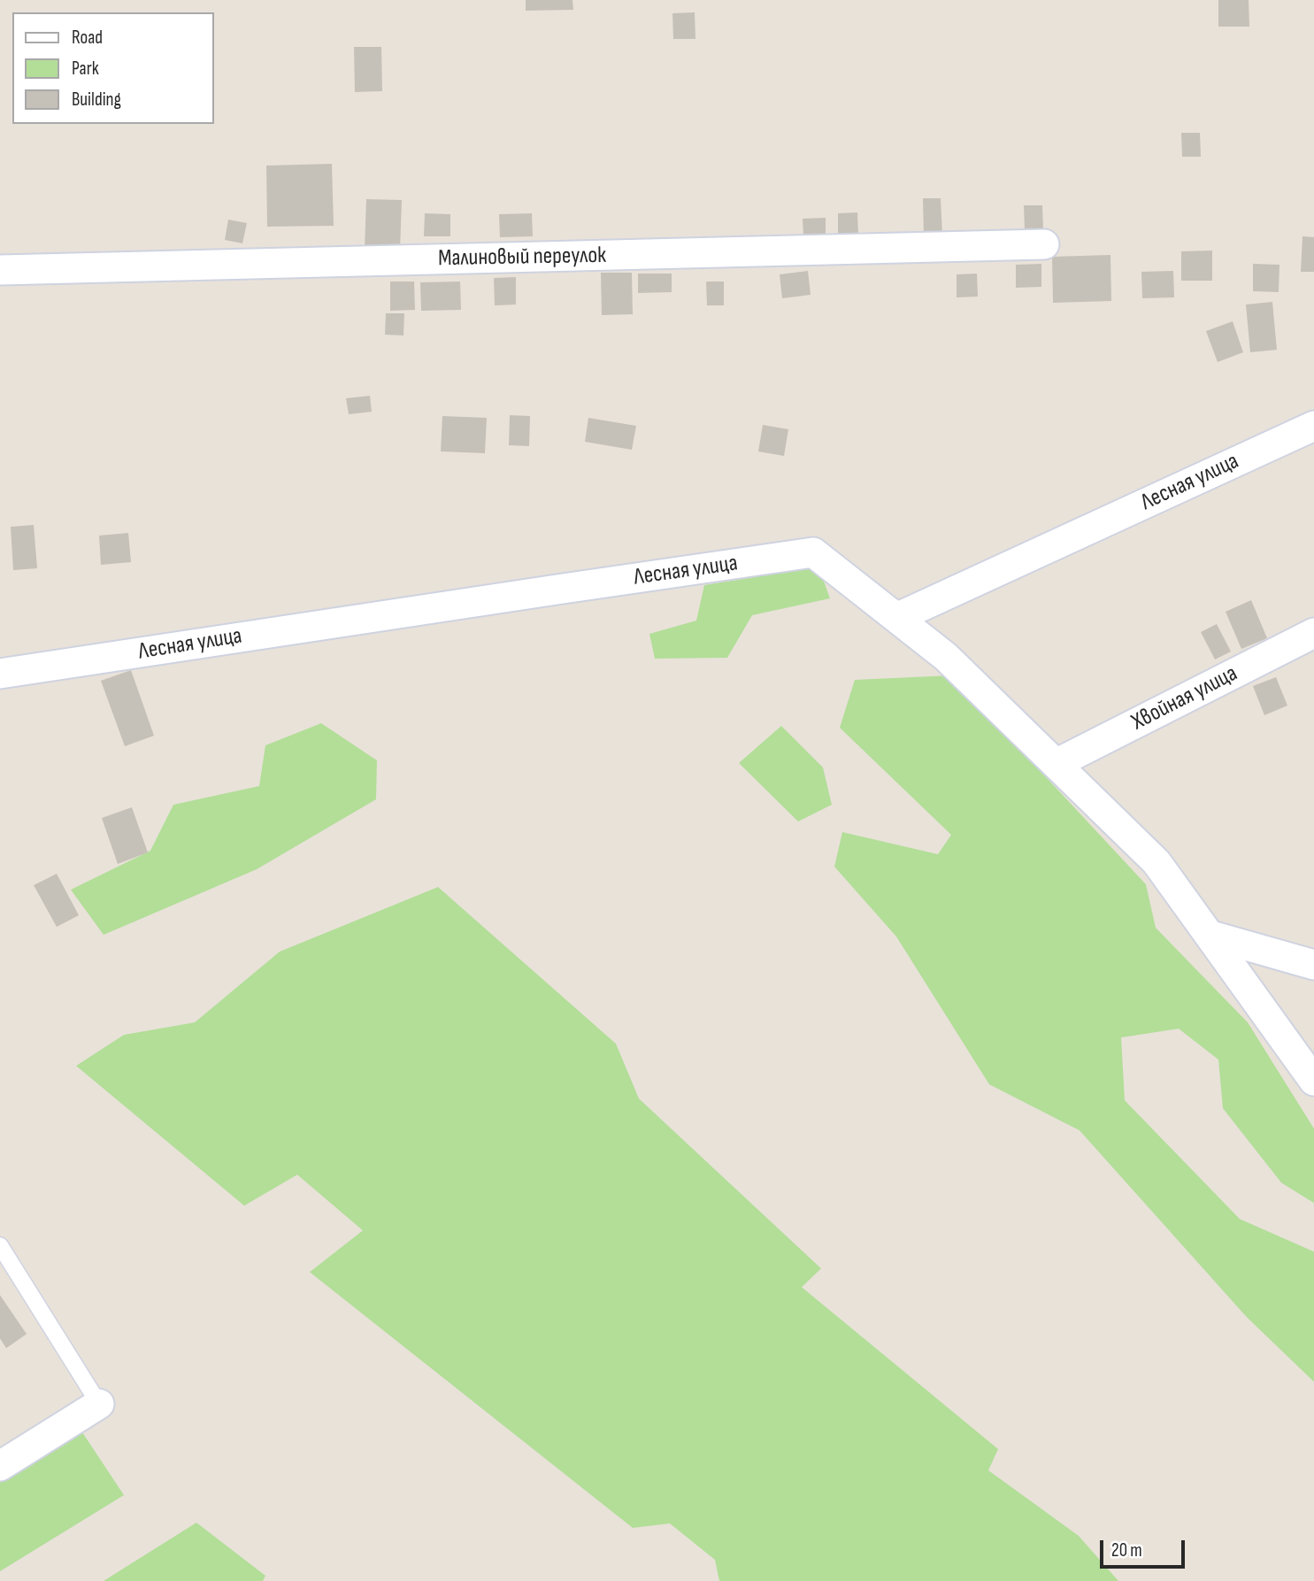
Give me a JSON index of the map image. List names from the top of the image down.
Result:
{
  "streets": {
    "street": ["Малиновый переулок", "Лесная улица", "Хвойная улица"]
  },
  "legend": ["Road", "Park", "Building"],
  "scale_bar": "20 m"
}
